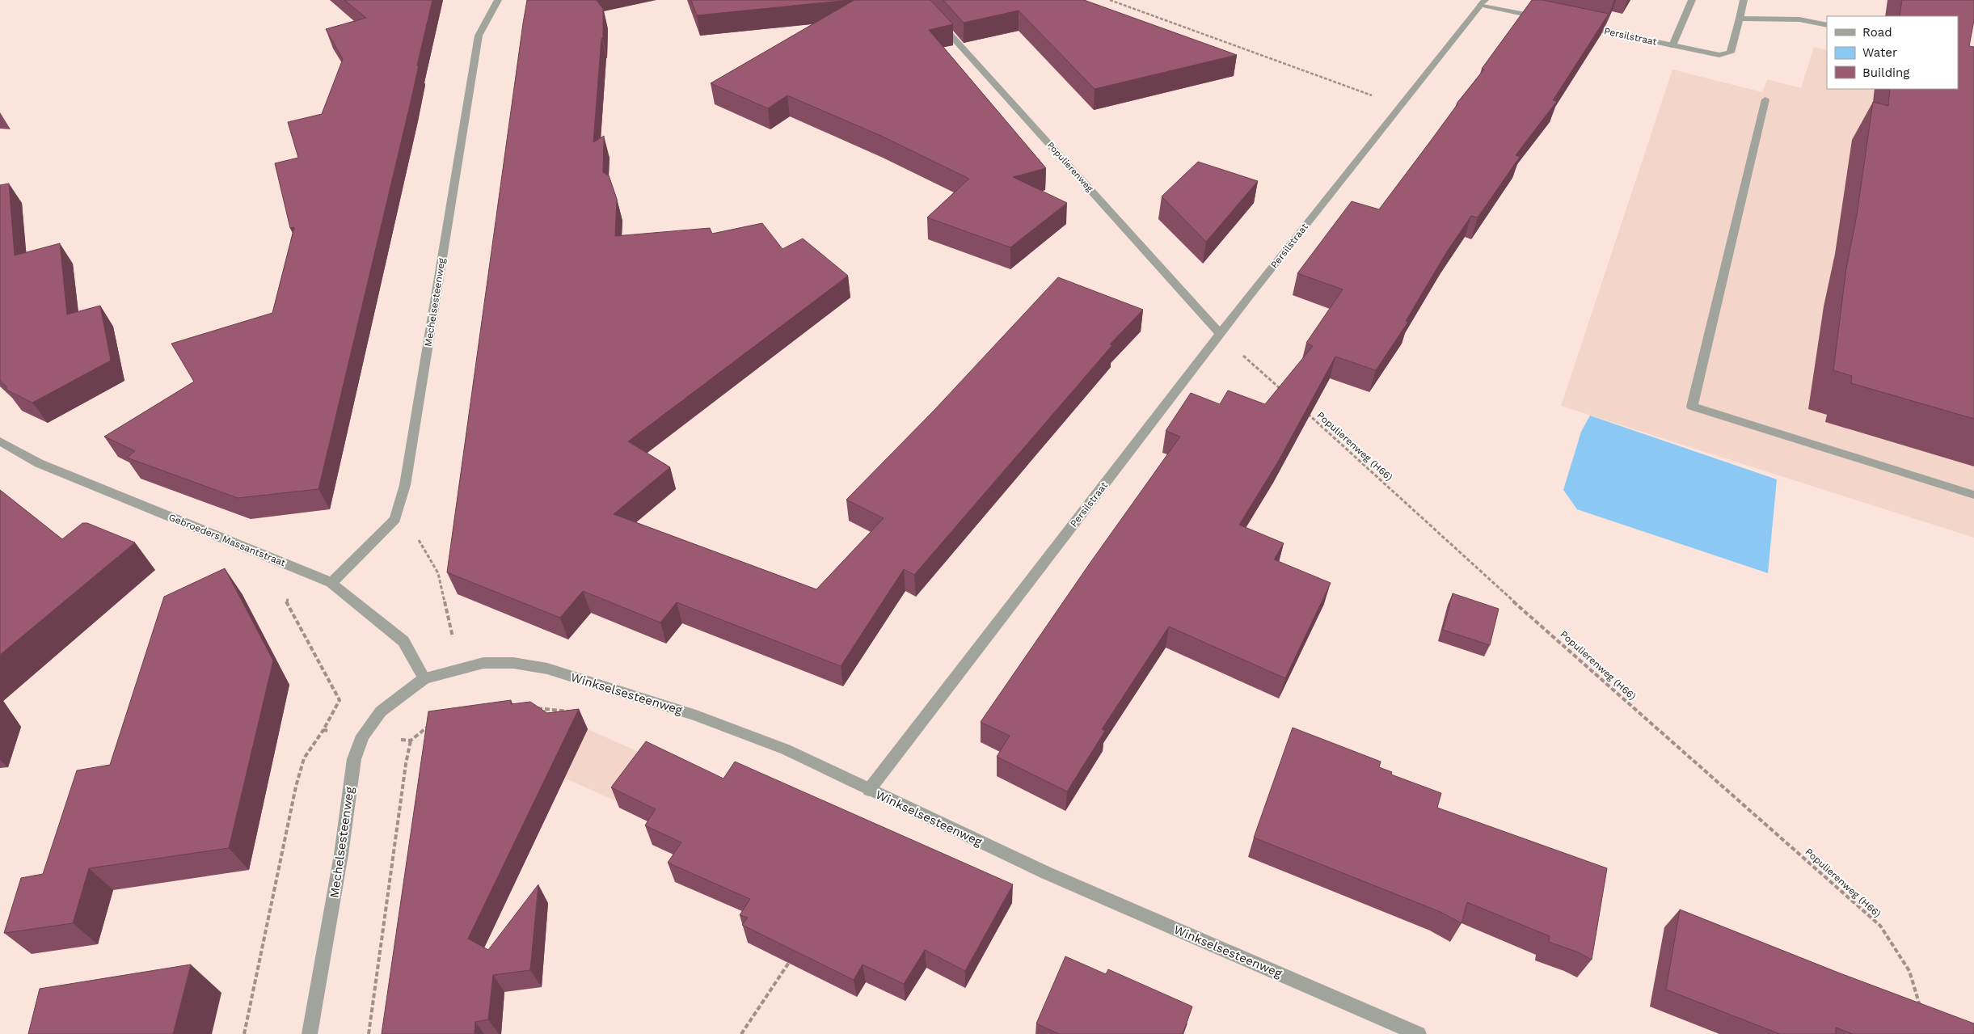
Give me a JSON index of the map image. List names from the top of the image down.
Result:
{
  "streets": {
    "street": [
      "Persilstraat",
      "Populierenweg",
      "Mechelsesteenweg",
      "Gebroeders Massantstraat",
      "Winkselsesteenweg"
    ],
    "path": ["Populierenweg (H66)"]
  },
  "crossings": [
    ["Persilstraat", "Populierenweg"],
    ["Persilstraat", "Winkselsesteenweg"],
    ["Mechelsesteenweg", "Gebroeders Massantstraat"],
    ["Mechelsesteenweg", "Winkselsesteenweg"],
    ["Gebroeders Massantstraat", "Winkselsesteenweg"]
  ],
  "legend": ["Road", "Water", "Building"]
}
